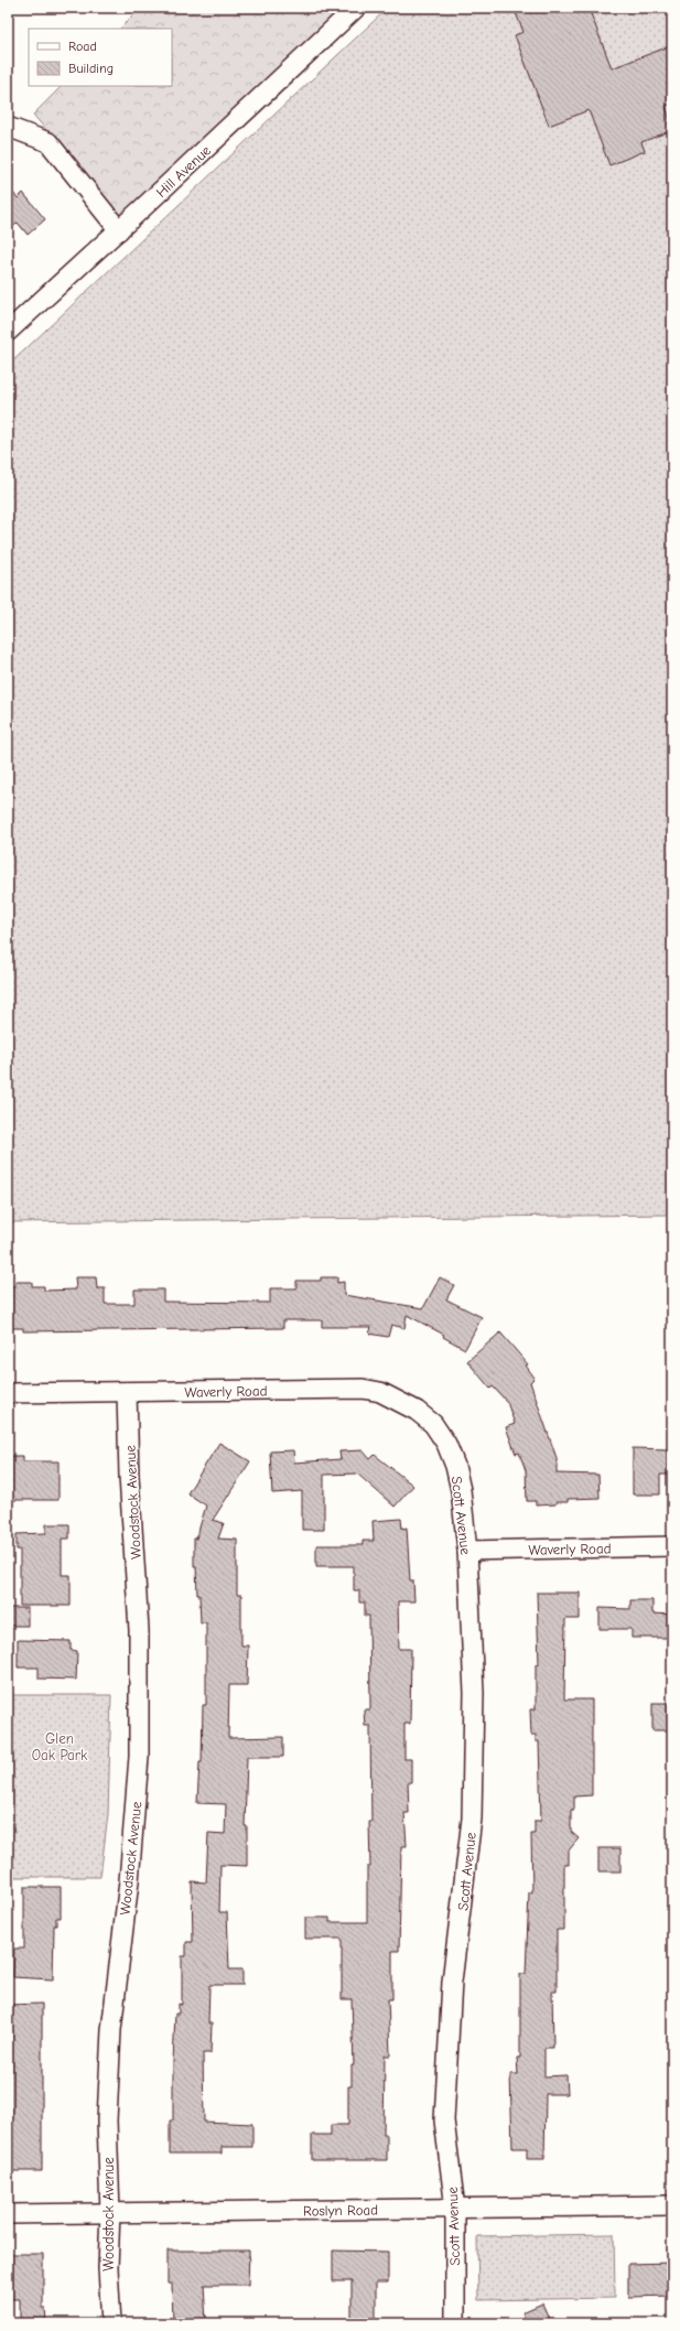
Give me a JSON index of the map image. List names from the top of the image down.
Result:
{
  "streets": {
    "street": [
      "Hill Avenue",
      "Waverly Road",
      "Woodstock Avenue",
      "Scott Avenue",
      "Roslyn Road"
    ]
  },
  "crossings": [
    ["Waverly Road", "Woodstock Avenue"],
    ["Waverly Road", "Scott Avenue"],
    ["Woodstock Avenue", "Roslyn Road"],
    ["Scott Avenue", "Roslyn Road"]
  ],
  "parks": ["Glen Oak Park"],
  "legend": ["Road", "Building"]
}
